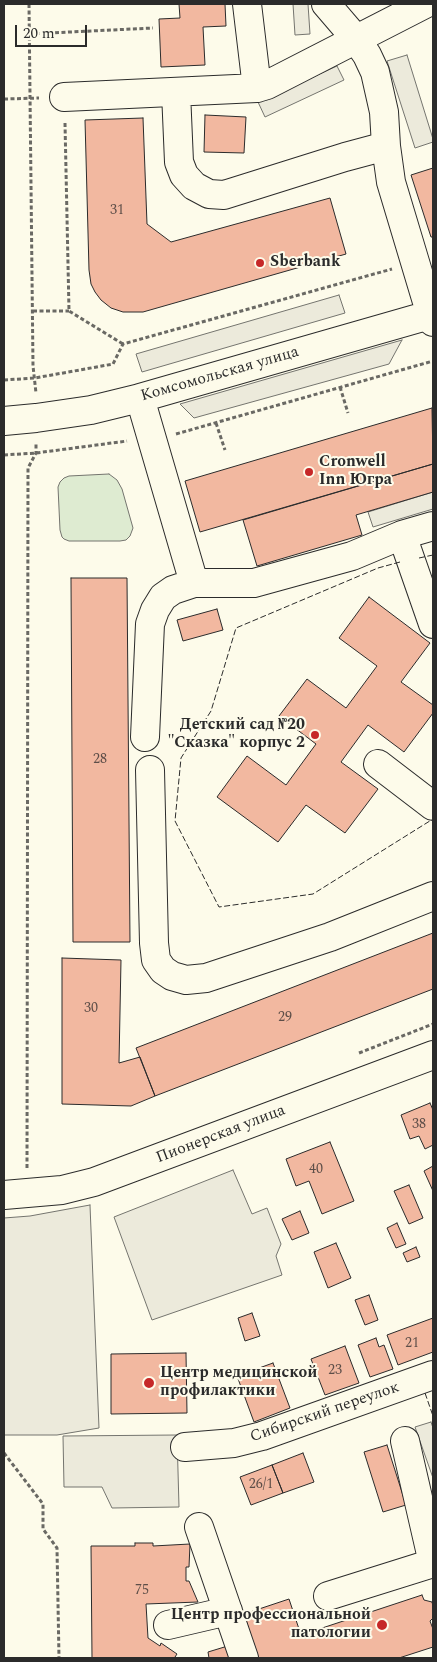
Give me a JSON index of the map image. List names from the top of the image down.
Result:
{
  "streets": {
    "street": ["Комсомольская улица", "Пионерская улица", "Сибирский переулок"]
  },
  "places": [
    "Sberbank",
    "Cronwell Inn Югра",
    "Детский сад №20 \"Сказка\" корпус 2",
    "Центр медицинской профилактики",
    "Центр профессиональной патологии"
  ],
  "house_numbers": [
    "31",
    "28",
    "30",
    "29",
    "38",
    "40",
    "21",
    "23",
    "26/1",
    "75"
  ],
  "scale_bar": "20 m"
}
